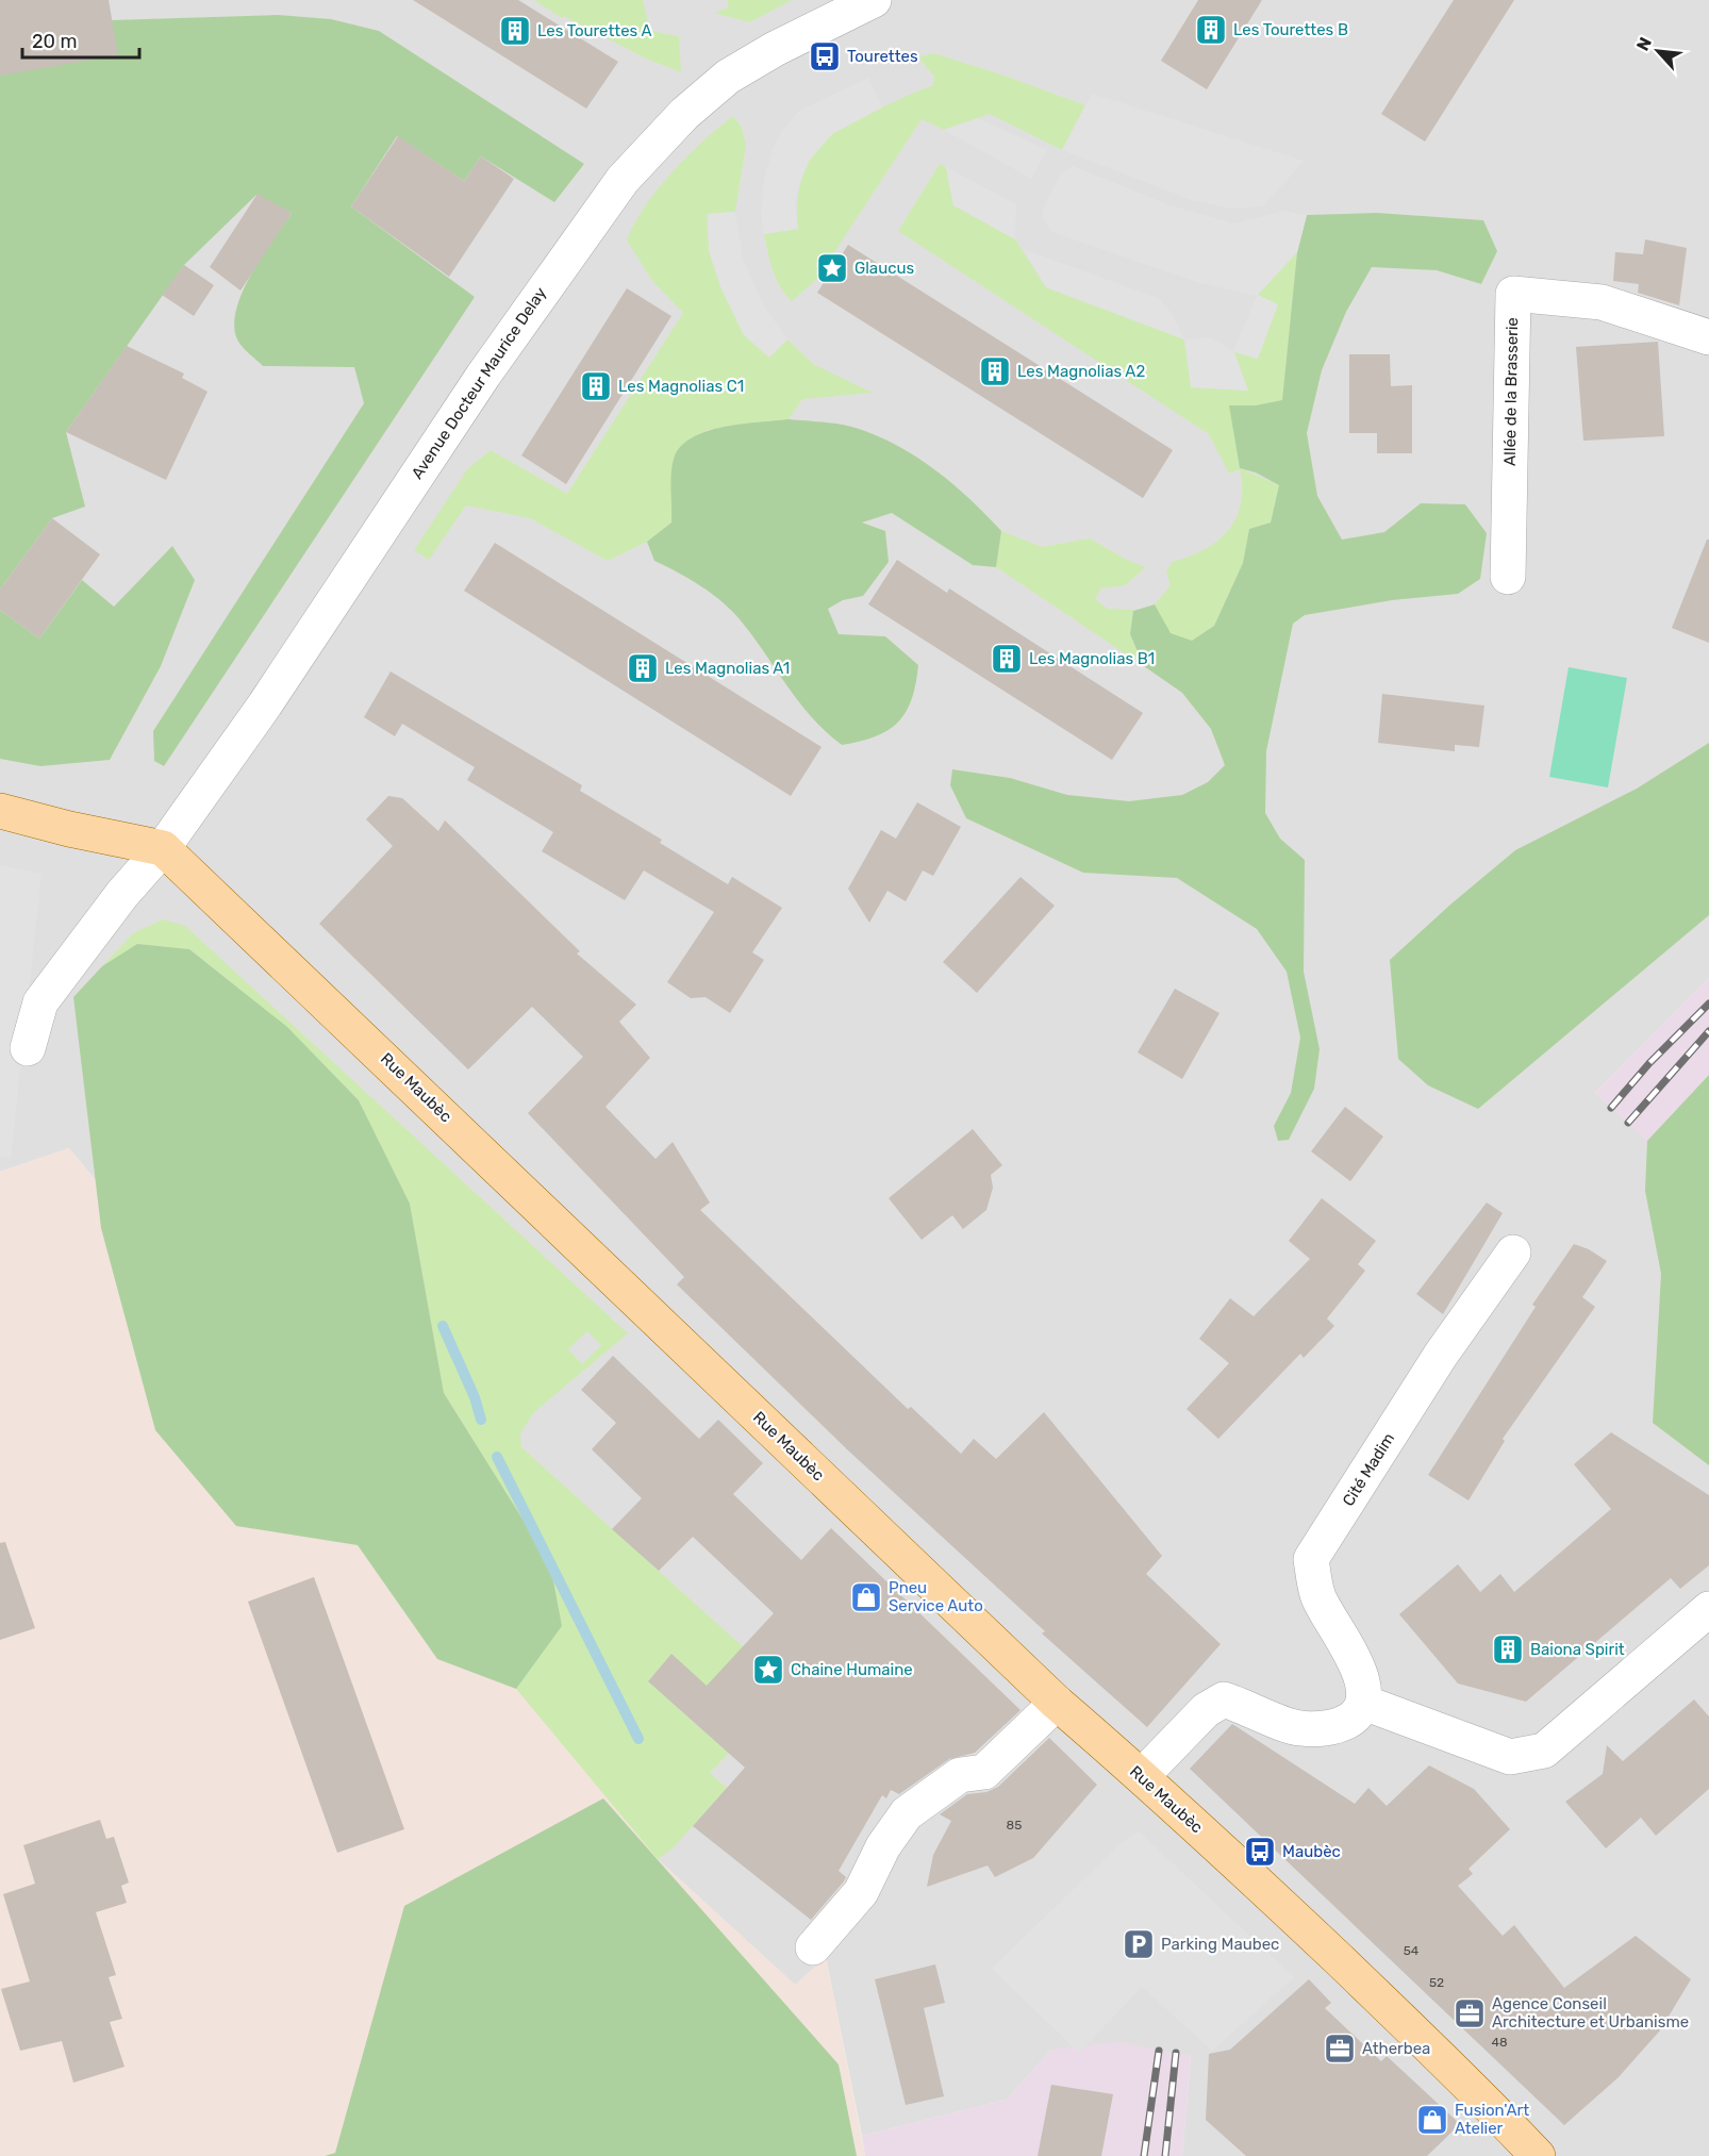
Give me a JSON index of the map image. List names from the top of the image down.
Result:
{
  "streets": {
    "main road": ["Rue Maubèc"],
    "street": ["Avenue Docteur Maurice Delay", "Allée de la Brasserie", "Cité Madim"]
  },
  "crossings": [
    ["Avenue Docteur Maurice Delay", "Rue Maubèc"]
  ],
  "places": {
    "building": [
      "Les Tourettes B",
      "Les Tourettes A",
      "Les Magnolias A2",
      "Les Magnolias C1",
      "Les Magnolias B1",
      "Les Magnolias A1",
      "Baiona Spirit"
    ],
    "bus stop": ["Tourettes", "Maubèc"],
    "place": ["Glaucus", "Chaine Humaine"],
    "shop": ["Pneu Service Auto", "Fusion'Art Atelier"],
    "parking": ["Parking Maubec"],
    "office": ["Agence Conseil Architecture et Urbanisme", "Atherbea"]
  },
  "house_numbers": [
    "85",
    "54",
    "52",
    "48"
  ],
  "scale_bar": "20 m",
  "north": "top left"
}
